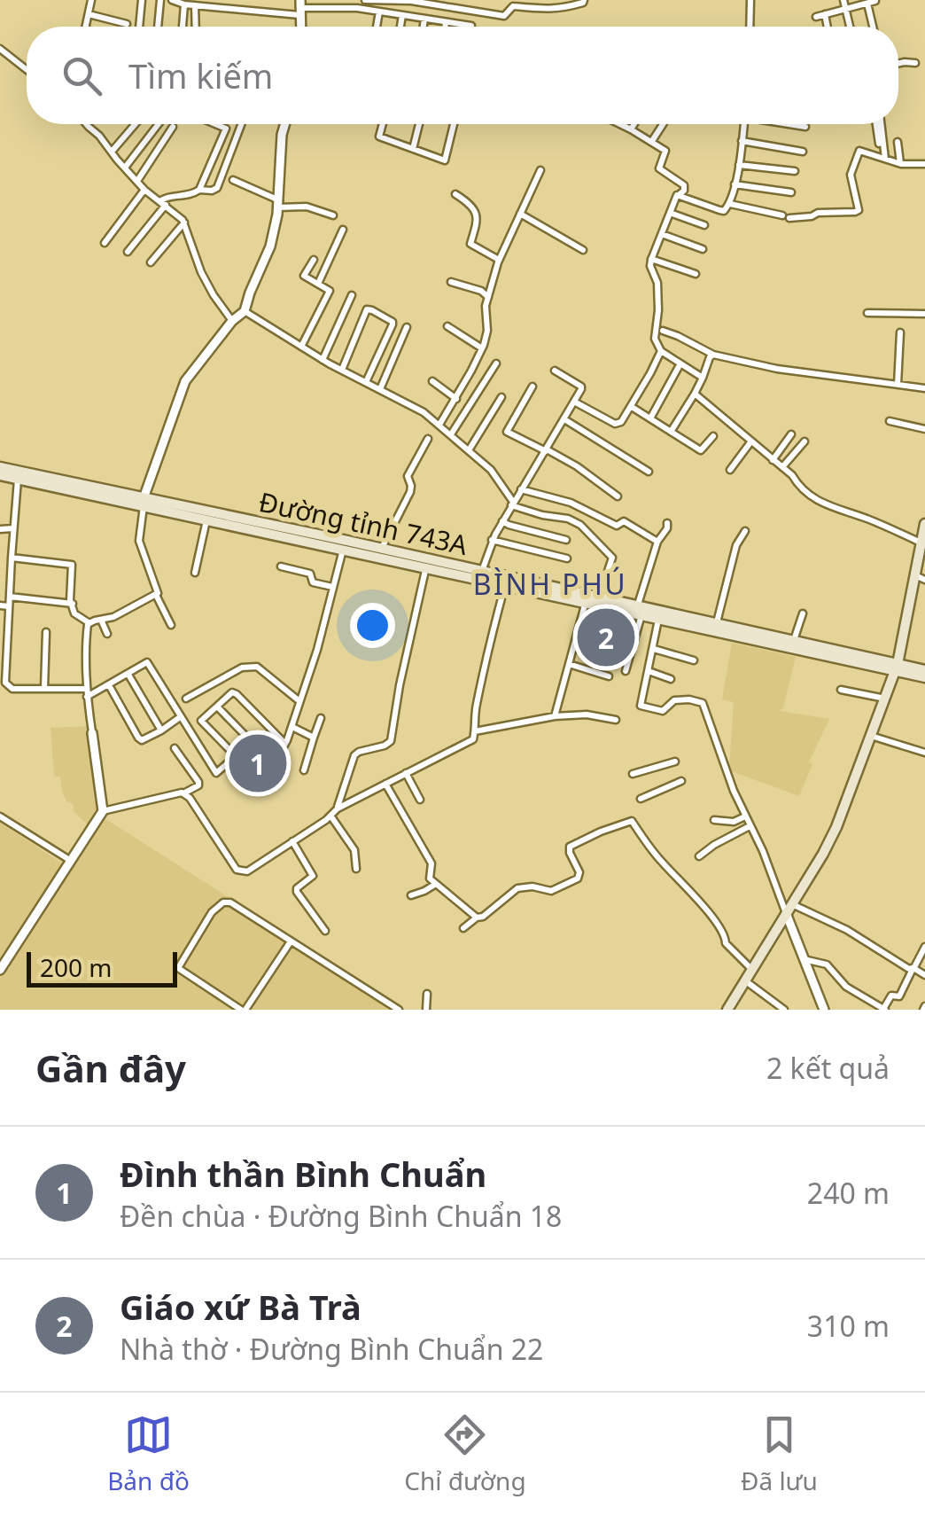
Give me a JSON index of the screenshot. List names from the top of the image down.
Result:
{
  "streets": {
    "main road": ["Đường tỉnh 743A"]
  },
  "districts": ["BÌNH PHÚ"],
  "scale_bar": "200 m",
  "page": {
    "search": "Tìm kiếm",
    "pins": ["2", "1"],
    "scale": "200 m",
    "heading": ["Gần đây", "2 kết quả"],
    "list": [
      {
        "mark": "1",
        "name": "Đình thần Bình Chuẩn",
        "note": "Đền chùa · Đường Bình Chuẩn 18",
        "value": "240 m"
      },
      {
        "mark": "2",
        "name": "Giáo xứ Bà Trà",
        "note": "Nhà thờ · Đường Bình Chuẩn 22",
        "value": "310 m"
      }
    ],
    "nav": ["Bản đồ", "Chỉ đường", "Đã lưu"]
  }
}
